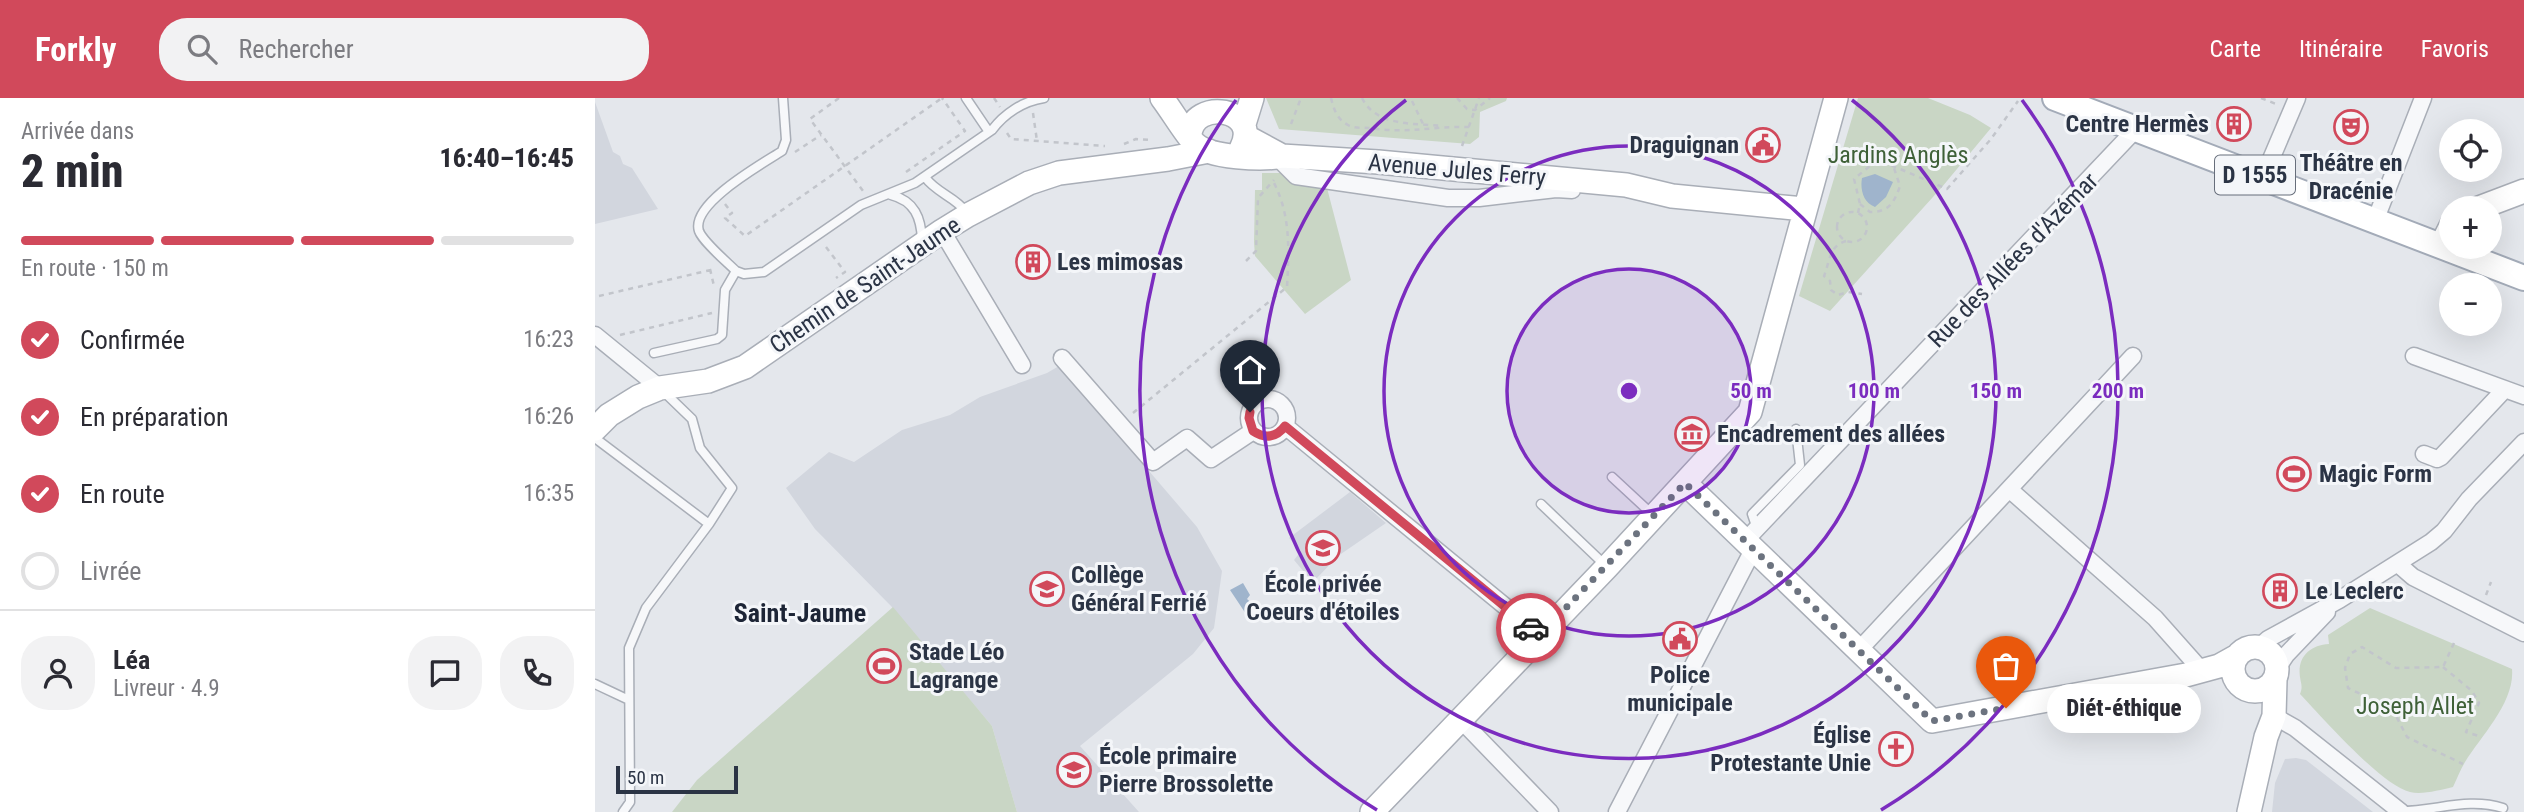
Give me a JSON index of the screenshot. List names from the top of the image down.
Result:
{
  "streets": {
    "main road": ["D 1555"],
    "street": ["Avenue Jules Ferry", "Rue des Allées d'Azémar", "Chemin de Saint-Jaume"]
  },
  "crossings": [
    ["Avenue Jules Ferry", "Chemin de Saint-Jaume"],
    ["D 1555", "Rue des Allées d'Azémar"]
  ],
  "districts": ["Saint-Jaume"],
  "parks": ["Jardins Anglès", "Joseph Allet"],
  "places": {
    "building": ["Centre Hermès", "Les mimosas", "Le Leclerc"],
    "theatre": ["Théâtre en Dracénie"],
    "public building": ["Draguignan", "Police municipale"],
    "museum": ["Encadrement des allées"],
    "sports": ["Magic Form", "Stade Léo Lagrange"],
    "school or university": ["École privée Coeurs d'étoiles", "Collège Général Ferrié", "École primaire Pierre Brossolette"],
    "other": ["Diét-éthique"],
    "church": ["Église Protestante Unie"]
  },
  "scale_bar": "50 m",
  "page": {
    "header": "Forkly",
    "search": "Rechercher",
    "nav": ["Carte", "Itinéraire", "Favoris"],
    "heading": ["2 min", "Arrivée dans", "16:40–16:45"],
    "panel": ["Léa", "Livreur · 4.9"],
    "map_buttons": ["+", "−"],
    "bar": "En route · 150 m",
    "list": [
      ["Confirmée", "16:23"],
      ["En préparation", "16:26"],
      ["En route", "16:35"],
      "Livrée"
    ],
    "bubble": "Diét-éthique",
    "scale": "50 m"
  },
  "rings": [
    "50 m",
    "100 m",
    "150 m",
    "200 m"
  ]
}
